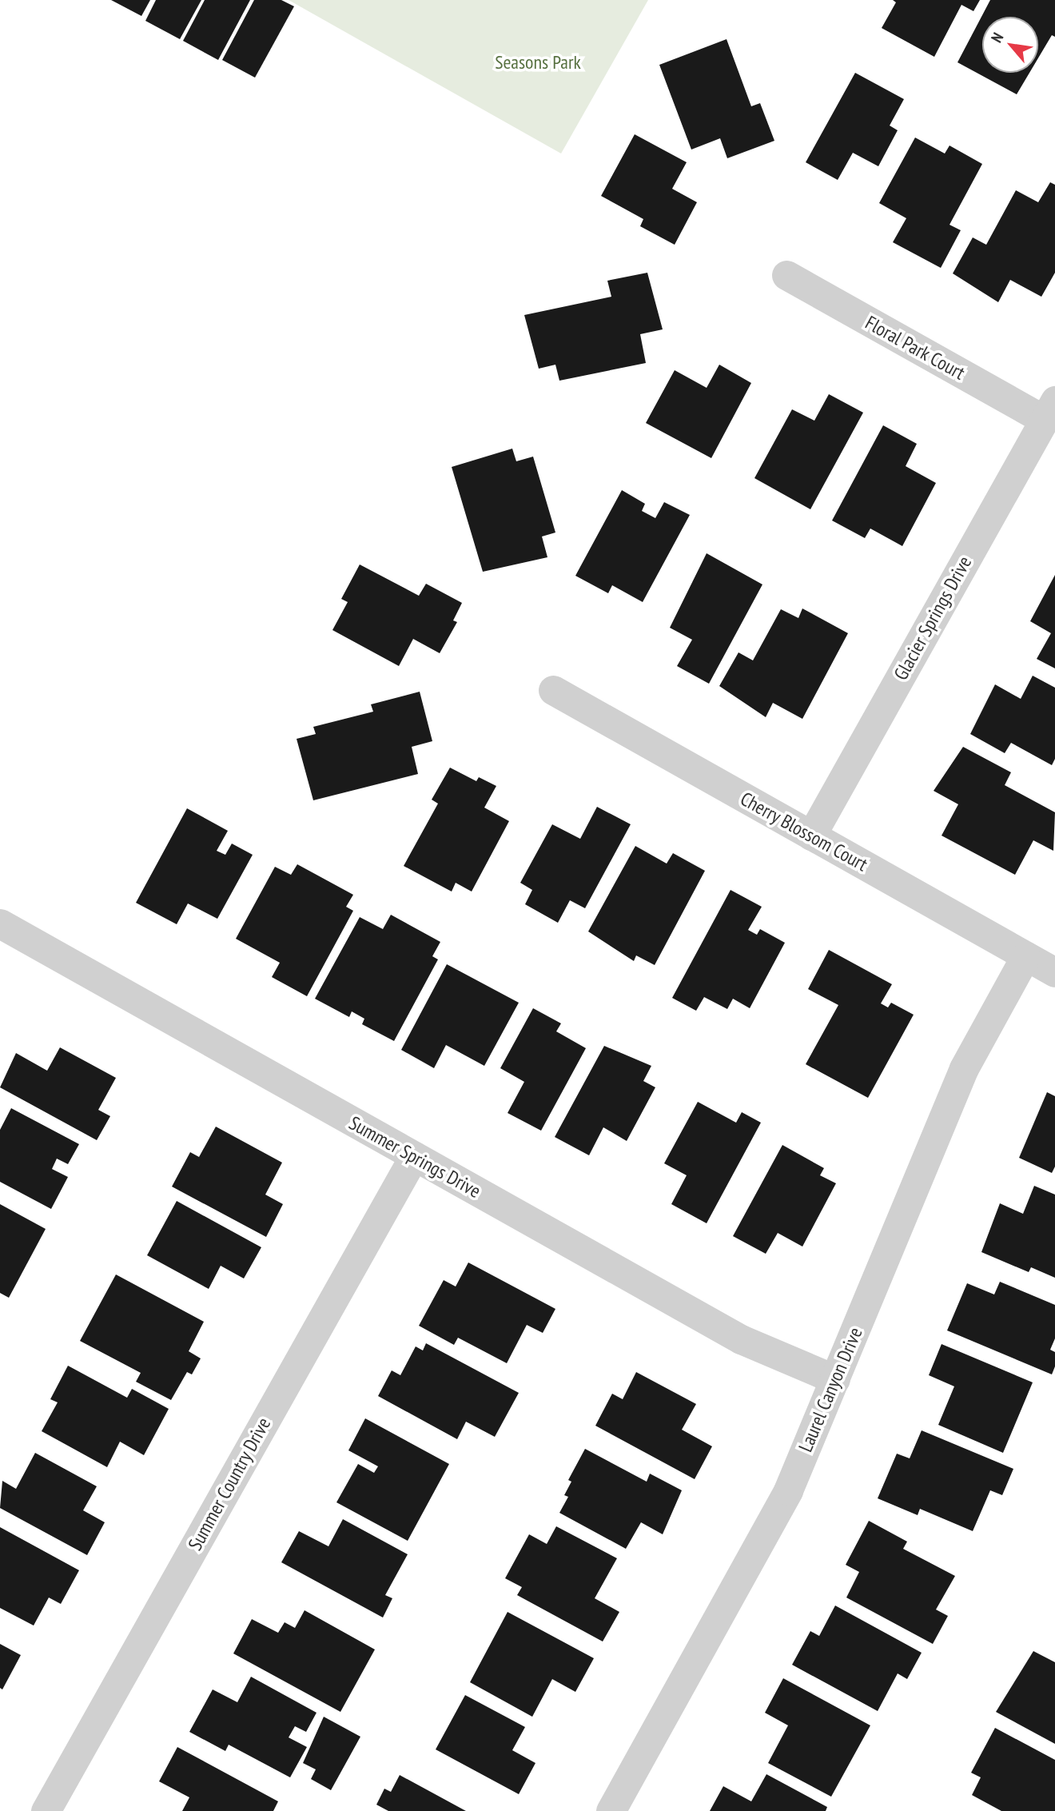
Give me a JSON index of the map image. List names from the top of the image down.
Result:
{
  "streets": {
    "street": [
      "Floral Park Court",
      "Glacier Springs Drive",
      "Cherry Blossom Court",
      "Summer Springs Drive",
      "Laurel Canyon Drive",
      "Summer Country Drive"
    ]
  },
  "crossings": [
    ["Floral Park Court", "Glacier Springs Drive"],
    ["Glacier Springs Drive", "Cherry Blossom Court"],
    ["Cherry Blossom Court", "Laurel Canyon Drive"],
    ["Summer Springs Drive", "Laurel Canyon Drive"],
    ["Summer Springs Drive", "Summer Country Drive"]
  ],
  "parks": ["Seasons Park"],
  "north": "top left"
}
